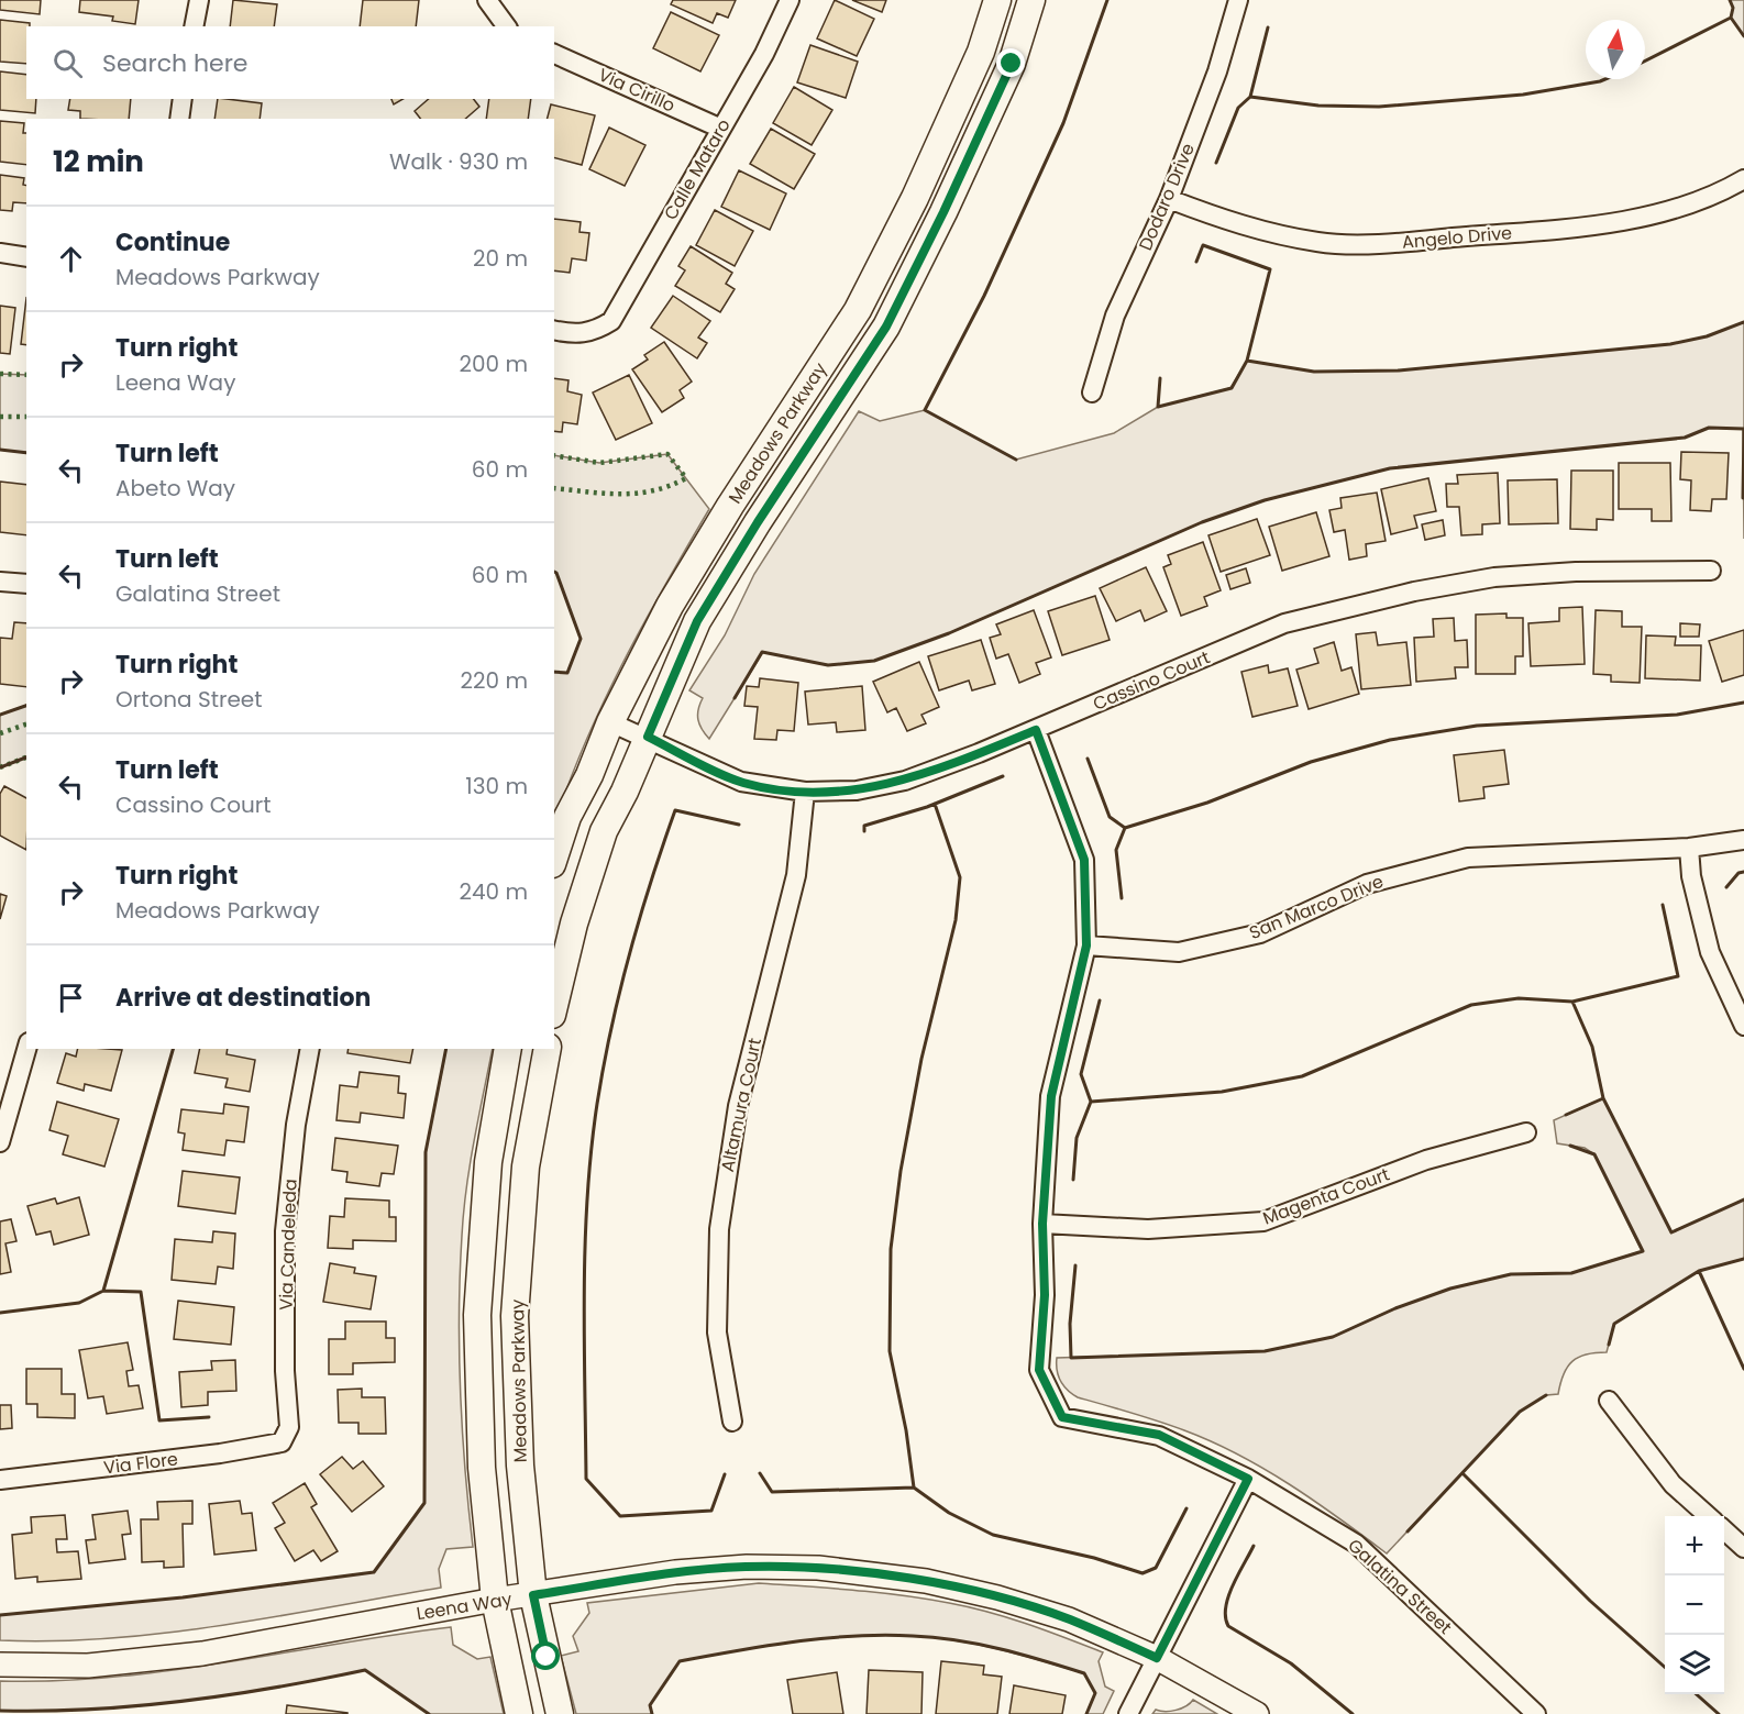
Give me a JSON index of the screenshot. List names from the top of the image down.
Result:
{
  "streets": {
    "main road": ["Meadows Parkway"],
    "street": [
      "Via Cirillo",
      "Calle Mataro",
      "Dodaro Drive",
      "Angelo Drive",
      "Cassino Court",
      "San Marco Drive",
      "Altamura Court",
      "Magenta Court",
      "Via Candeleda",
      "Via Flore",
      "Galatina Street",
      "Leena Way"
    ]
  },
  "crossings": [
    ["Via Cirillo", "Calle Mataro"],
    ["Dodaro Drive", "Angelo Drive"],
    ["Meadows Parkway", "Cassino Court"],
    ["Meadows Parkway", "Leena Way"],
    ["Cassino Court", "Altamura Court"],
    ["Magenta Court", "Galatina Street"],
    ["Via Candeleda", "Via Flore"]
  ],
  "north": "top",
  "page": {
    "search": "Search here",
    "heading": ["12 min", "Walk · 930 m"],
    "list": [
      ["Continue", "Meadows Parkway", "20 m"],
      ["Turn right", "Leena Way", "200 m"],
      ["Turn left", "Abeto Way", "60 m"],
      ["Turn left", "Galatina Street", "60 m"],
      ["Turn right", "Ortona Street", "220 m"],
      ["Turn left", "Cassino Court", "130 m"],
      ["Turn right", "Meadows Parkway", "240 m"],
      "Arrive at destination"
    ],
    "map_buttons": ["+", "−"]
  }
}
